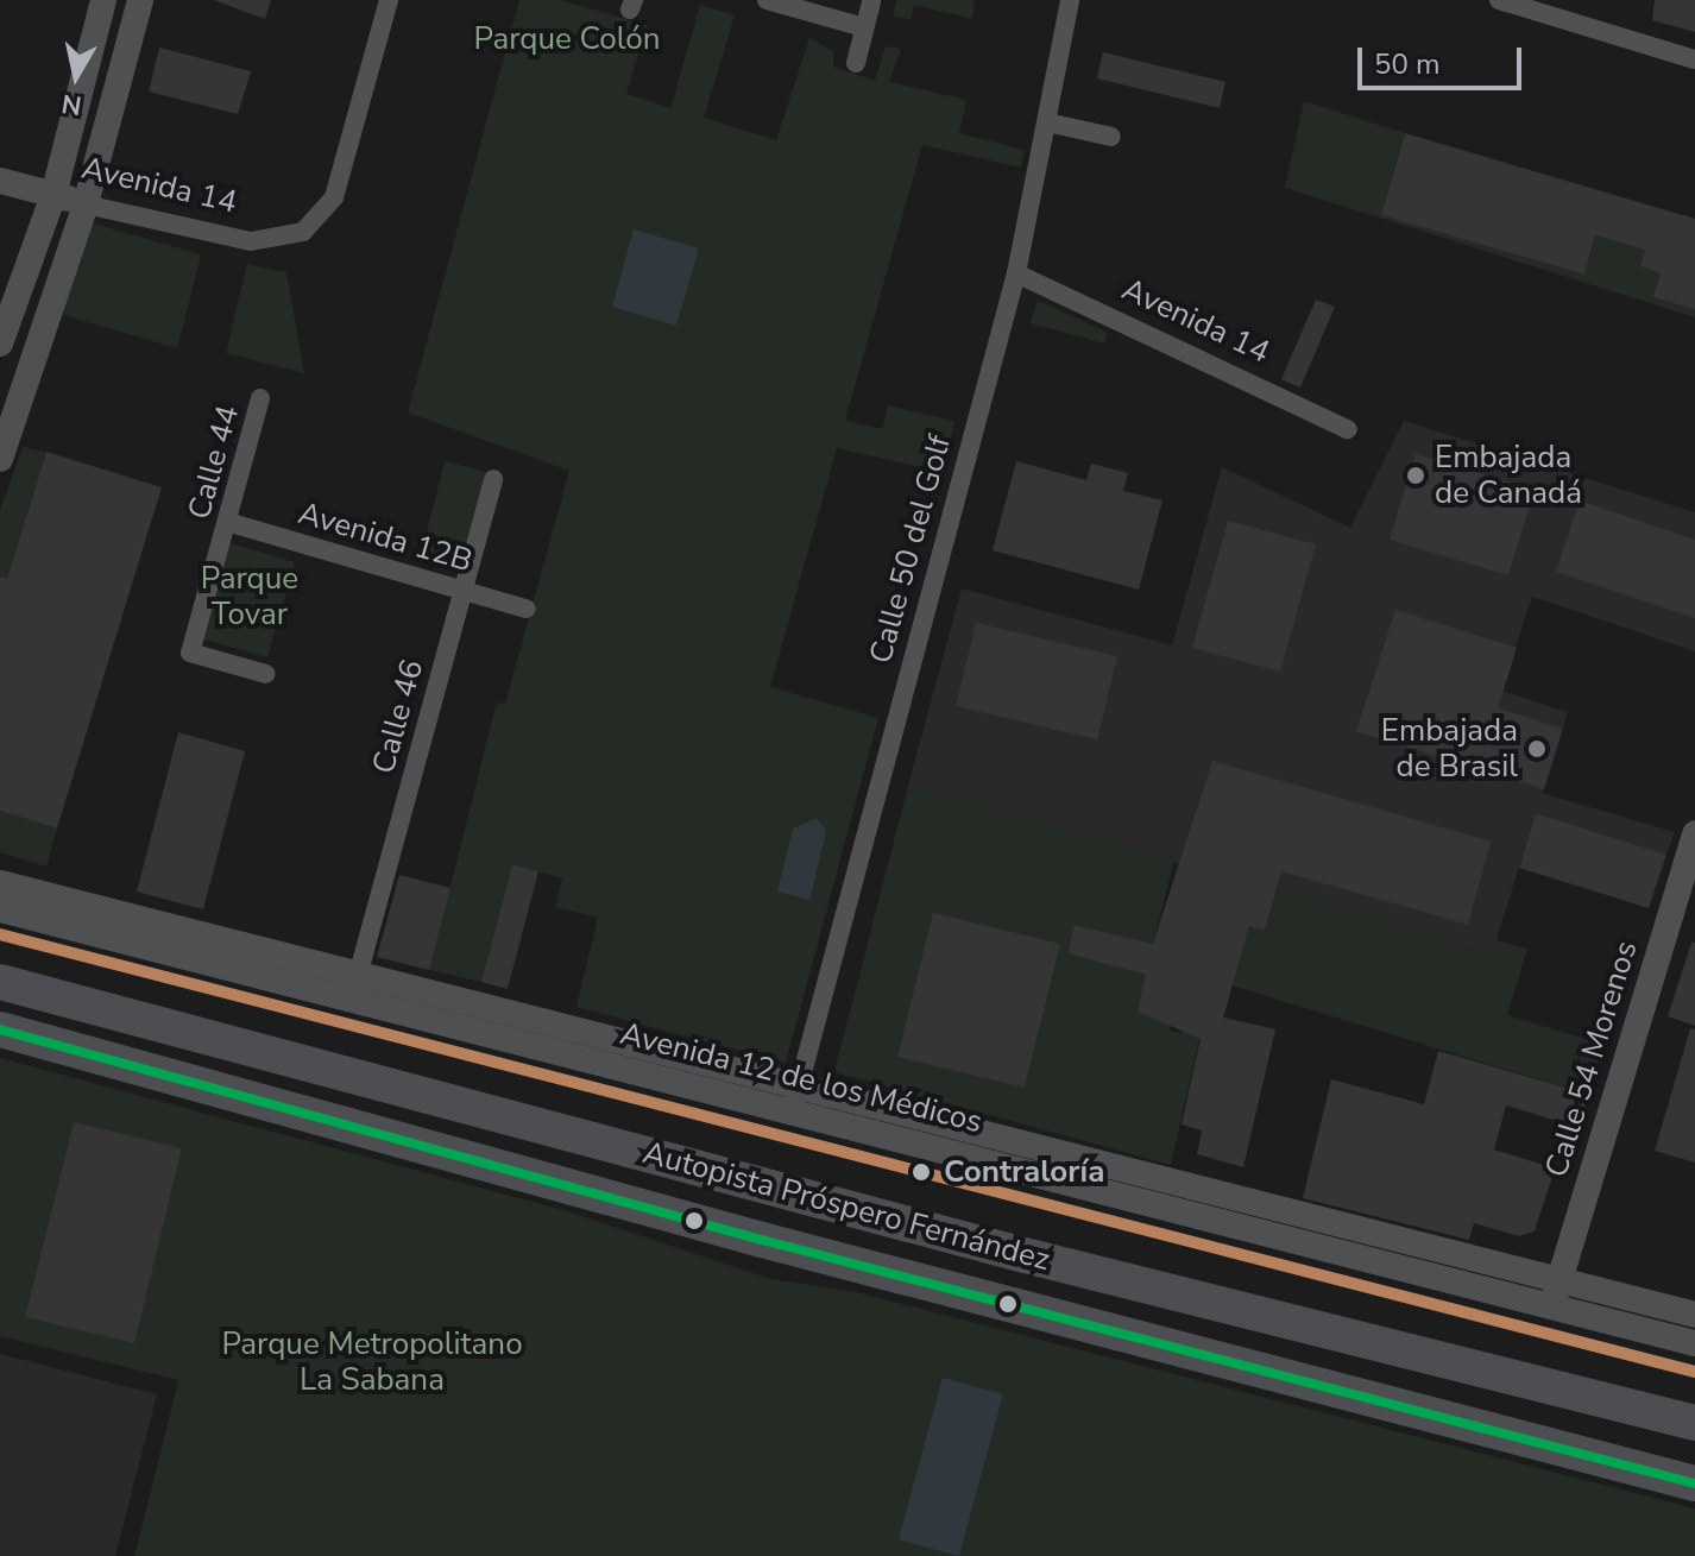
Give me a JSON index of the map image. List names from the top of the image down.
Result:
{
  "streets": {
    "highway": ["Autopista Próspero Fernández"],
    "main road": ["Avenida 14", "Calle 54 Morenos", "Avenida 12 de los Médicos"],
    "street": [
      "Calle 44",
      "Avenida 12B",
      "Calle 50 del Golf",
      "Calle 46"
    ]
  },
  "crossings": [
    ["Avenida 14", "Calle 50 del Golf"],
    ["Calle 44", "Avenida 12B"],
    ["Avenida 12B", "Calle 46"],
    ["Calle 50 del Golf", "Avenida 12 de los Médicos"],
    ["Calle 46", "Avenida 12 de los Médicos"],
    ["Calle 54 Morenos", "Avenida 12 de los Médicos"]
  ],
  "parks": ["Parque Colón", "Parque Tovar", "Parque Metropolitano La Sabana"],
  "places": ["Embajada de Canadá", "Embajada de Brasil", "Contraloría"],
  "scale_bar": "50 m",
  "north": "bottom"
}
